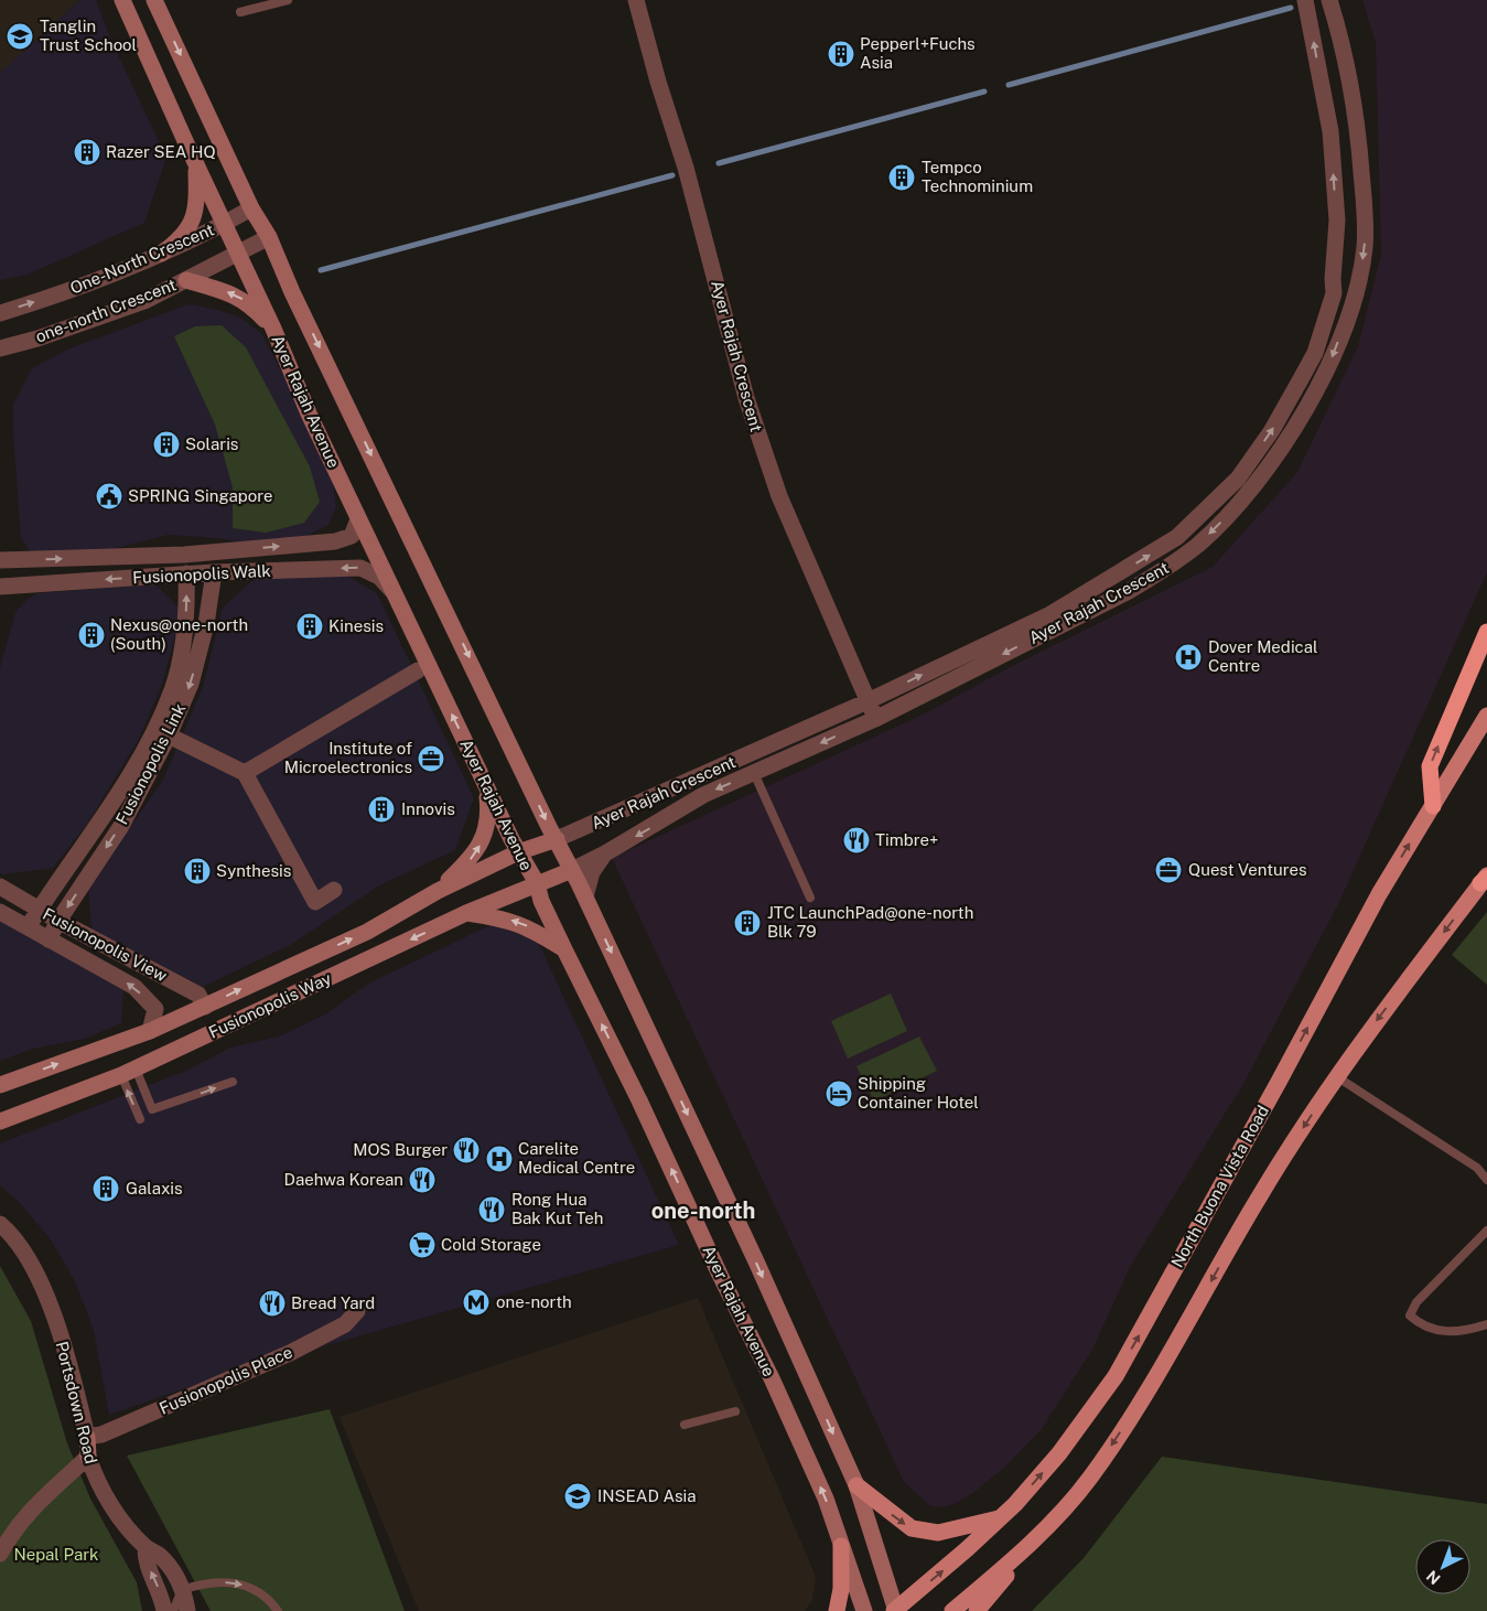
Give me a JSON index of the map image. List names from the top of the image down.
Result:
{
  "streets": {
    "main road": ["North Buona Vista Road"],
    "street": [
      "One-North Crescent",
      "one-north Crescent",
      "Ayer Rajah Crescent",
      "Ayer Rajah Avenue",
      "Fusionopolis Walk",
      "Fusionopolis Link",
      "Fusionopolis View",
      "Fusionopolis Way",
      "Fusionopolis Place",
      "Portsdown Road"
    ]
  },
  "crossings": [
    ["One-North Crescent", "Ayer Rajah Avenue"],
    ["one-north Crescent", "Ayer Rajah Avenue"],
    ["Ayer Rajah Crescent", "Ayer Rajah Avenue"],
    ["Ayer Rajah Crescent", "Fusionopolis Way"],
    ["Ayer Rajah Avenue", "Fusionopolis Walk"],
    ["Ayer Rajah Avenue", "Fusionopolis Way"],
    ["Ayer Rajah Avenue", "North Buona Vista Road"],
    ["Fusionopolis Walk", "Fusionopolis Link"],
    ["Fusionopolis Link", "Fusionopolis View"],
    ["Fusionopolis View", "Fusionopolis Way"],
    ["Fusionopolis Place", "Portsdown Road"]
  ],
  "one_way": ["One-North Crescent"],
  "districts": ["one-north"],
  "parks": ["Nepal Park"],
  "places": {
    "school or university": ["Tanglin Trust School", "INSEAD Asia"],
    "building": [
      "Pepperl+Fuchs Asia",
      "Razer SEA HQ",
      "Tempco Technominium",
      "Solaris",
      "Kinesis",
      "Nexus@one-north (South)",
      "Innovis",
      "Synthesis",
      "JTC LaunchPad@one-north Blk 79",
      "Galaxis"
    ],
    "public building": ["SPRING Singapore"],
    "hospital": ["Dover Medical Centre", "Carelite Medical Centre"],
    "office": ["Institute of Microelectronics", "Quest Ventures"],
    "restaurant": [
      "Timbre+",
      "MOS Burger",
      "Daehwa Korean",
      "Rong Hua Bak Kut Teh",
      "Bread Yard"
    ],
    "hotel": ["Shipping Container Hotel"],
    "supermarket": ["Cold Storage"],
    "metro station": ["one-north"]
  },
  "north": "bottom left"
}
